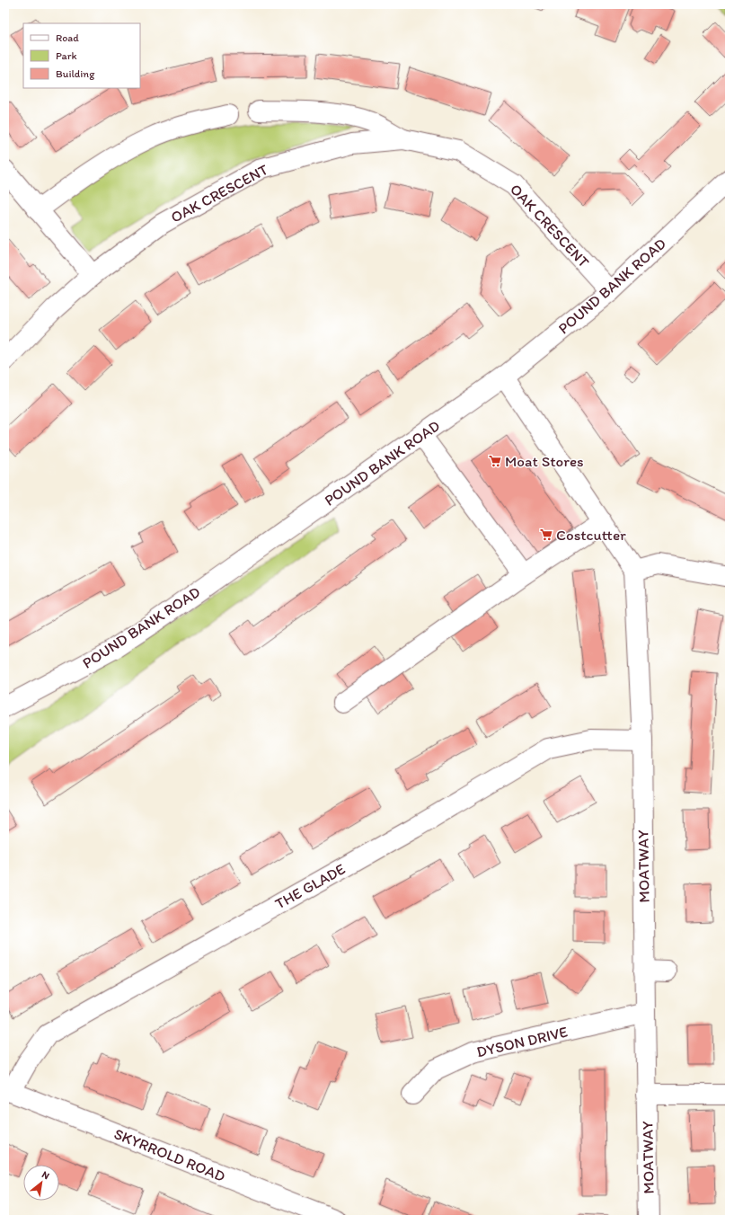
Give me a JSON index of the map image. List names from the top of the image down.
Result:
{
  "streets": {
    "street": [
      "OAK CRESCENT",
      "POUND BANK ROAD",
      "MOATWAY",
      "THE GLADE",
      "DYSON DRIVE",
      "SKYRROLD ROAD"
    ]
  },
  "crossings": [
    ["OAK CRESCENT", "POUND BANK ROAD"],
    ["MOATWAY", "THE GLADE"],
    ["MOATWAY", "DYSON DRIVE"],
    ["THE GLADE", "SKYRROLD ROAD"]
  ],
  "places": {
    "supermarket": ["Moat Stores", "Costcutter"]
  },
  "legend": ["Road", "Park", "Building"],
  "north": "top right"
}
